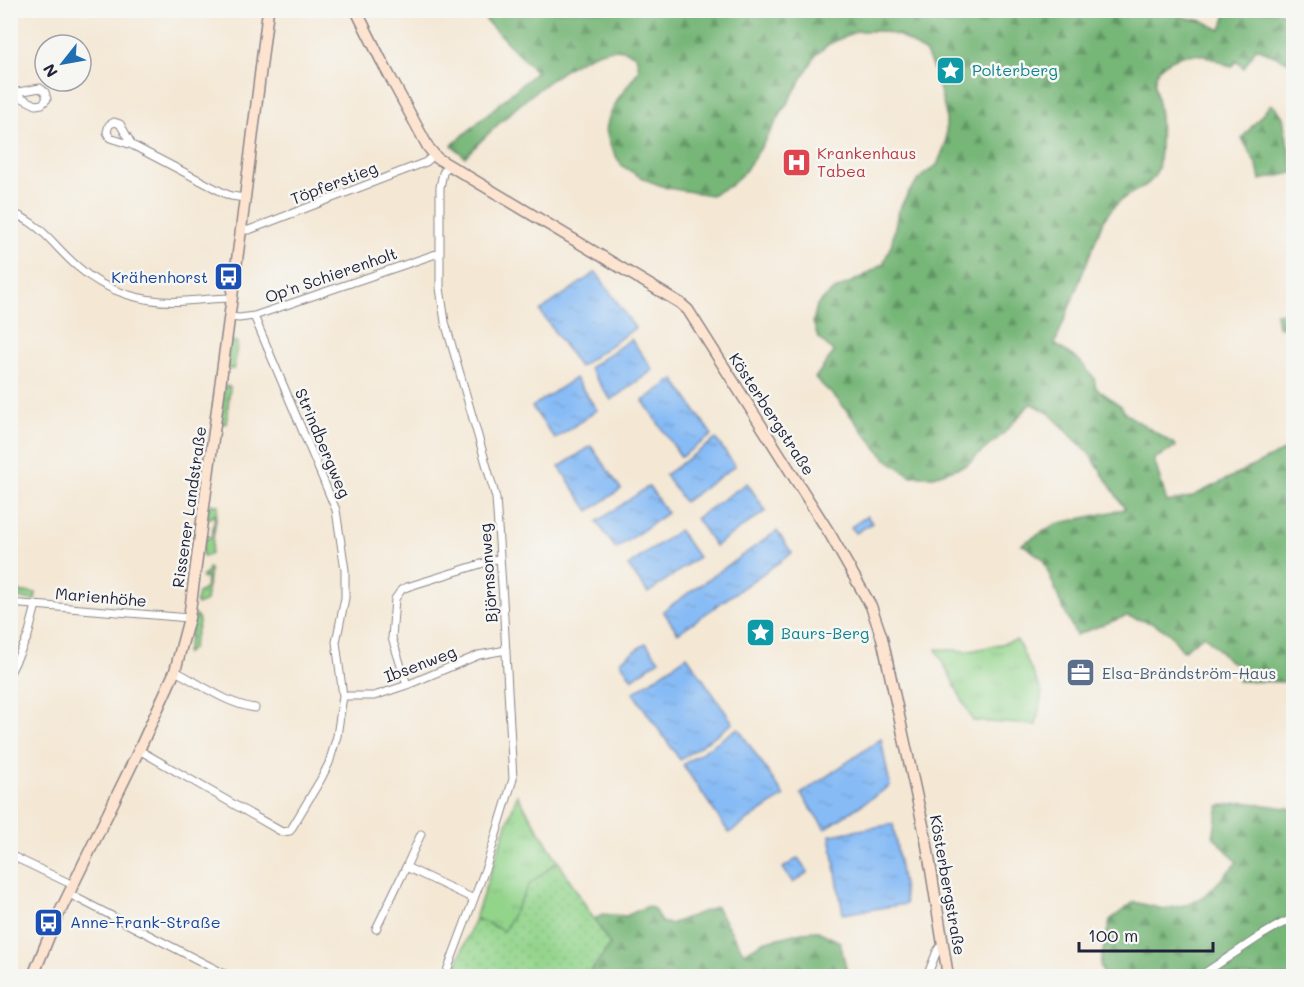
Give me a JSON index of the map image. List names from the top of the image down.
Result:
{
  "streets": {
    "street": [
      "Töpferstieg",
      "Op'n Schierenholt",
      "Kösterbergstraße",
      "Strindbergweg",
      "Rissener Landstraße",
      "Björnsonweg",
      "Marienhöhe",
      "Ibsenweg"
    ]
  },
  "crossings": [
    ["Töpferstieg", "Kösterbergstraße"],
    ["Töpferstieg", "Rissener Landstraße"],
    ["Op'n Schierenholt", "Strindbergweg"],
    ["Op'n Schierenholt", "Rissener Landstraße"],
    ["Op'n Schierenholt", "Björnsonweg"],
    ["Kösterbergstraße", "Björnsonweg"],
    ["Strindbergweg", "Rissener Landstraße"],
    ["Strindbergweg", "Ibsenweg"],
    ["Rissener Landstraße", "Marienhöhe"],
    ["Björnsonweg", "Ibsenweg"]
  ],
  "places": {
    "place": ["Polterberg", "Baurs-Berg"],
    "hospital": ["Krankenhaus Tabea"],
    "bus stop": ["Krähenhorst", "Anne-Frank-Straße"],
    "office": ["Elsa-Brändström-Haus"]
  },
  "scale_bar": "100 m",
  "north": "bottom left"
}
